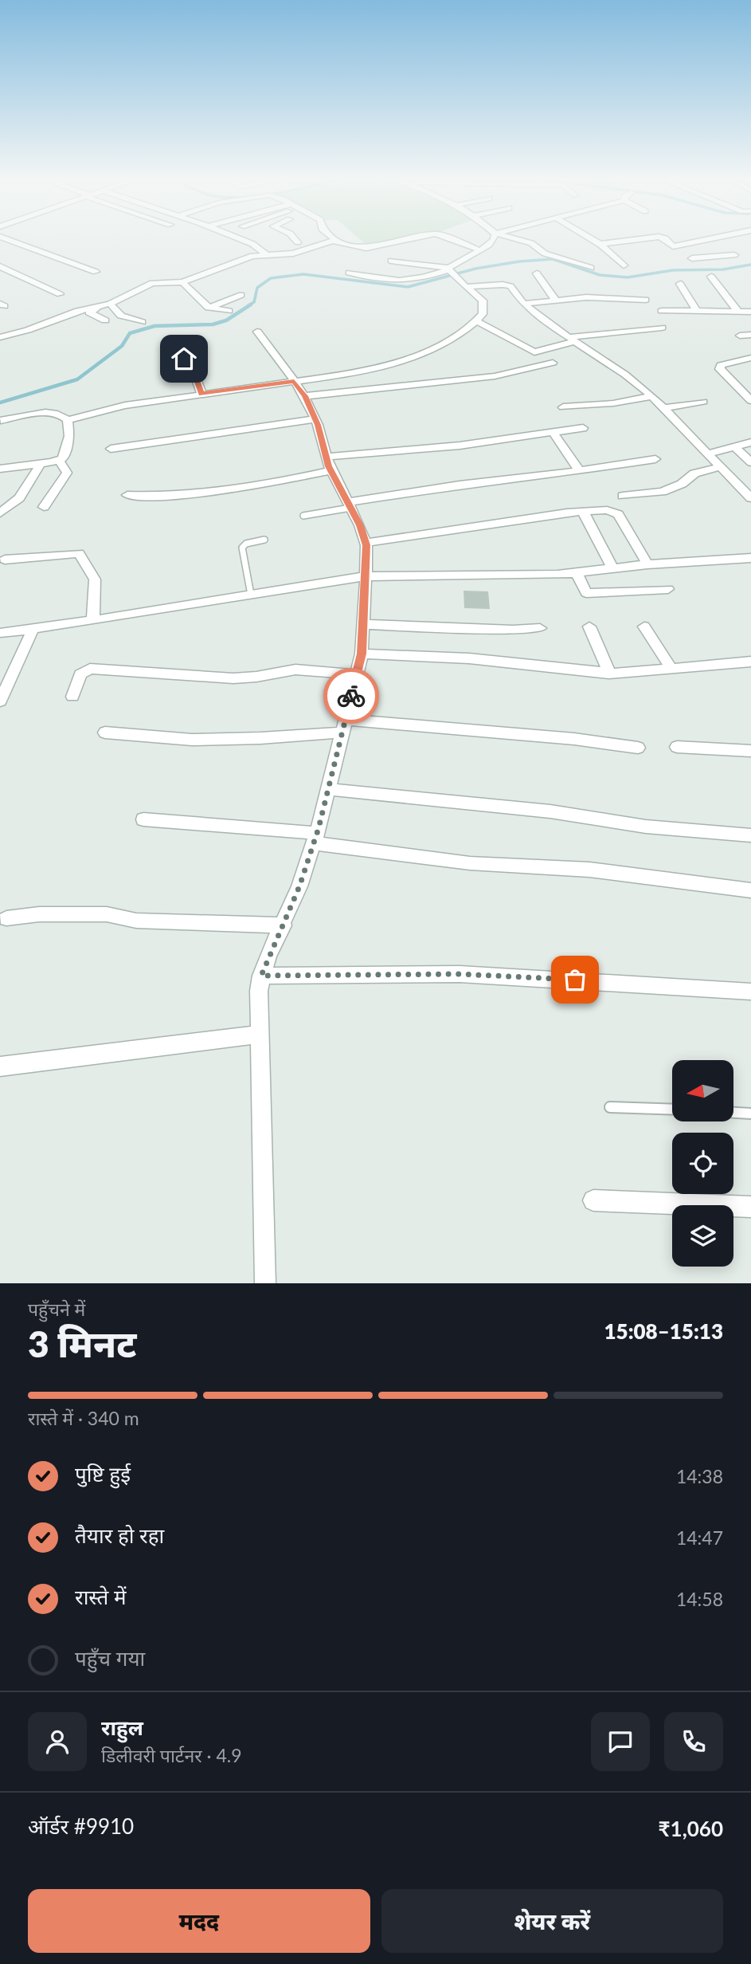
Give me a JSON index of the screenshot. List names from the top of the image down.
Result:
{
  "north": "left",
  "page": {
    "heading": ["3 मिनट", "पहुँचने में", "15:08–15:13"],
    "panel": [
      "राहुल",
      "डिलीवरी पार्टनर · 4.9",
      "ऑर्डर #9910",
      "₹1,060"
    ],
    "bar": "रास्ते में · 340 m",
    "list": [
      ["पुष्टि हुई", "14:38"],
      ["तैयार हो रहा", "14:47"],
      ["रास्ते में", "14:58"],
      "पहुँच गया"
    ],
    "buttons": ["मदद", "शेयर करें"]
  }
}
